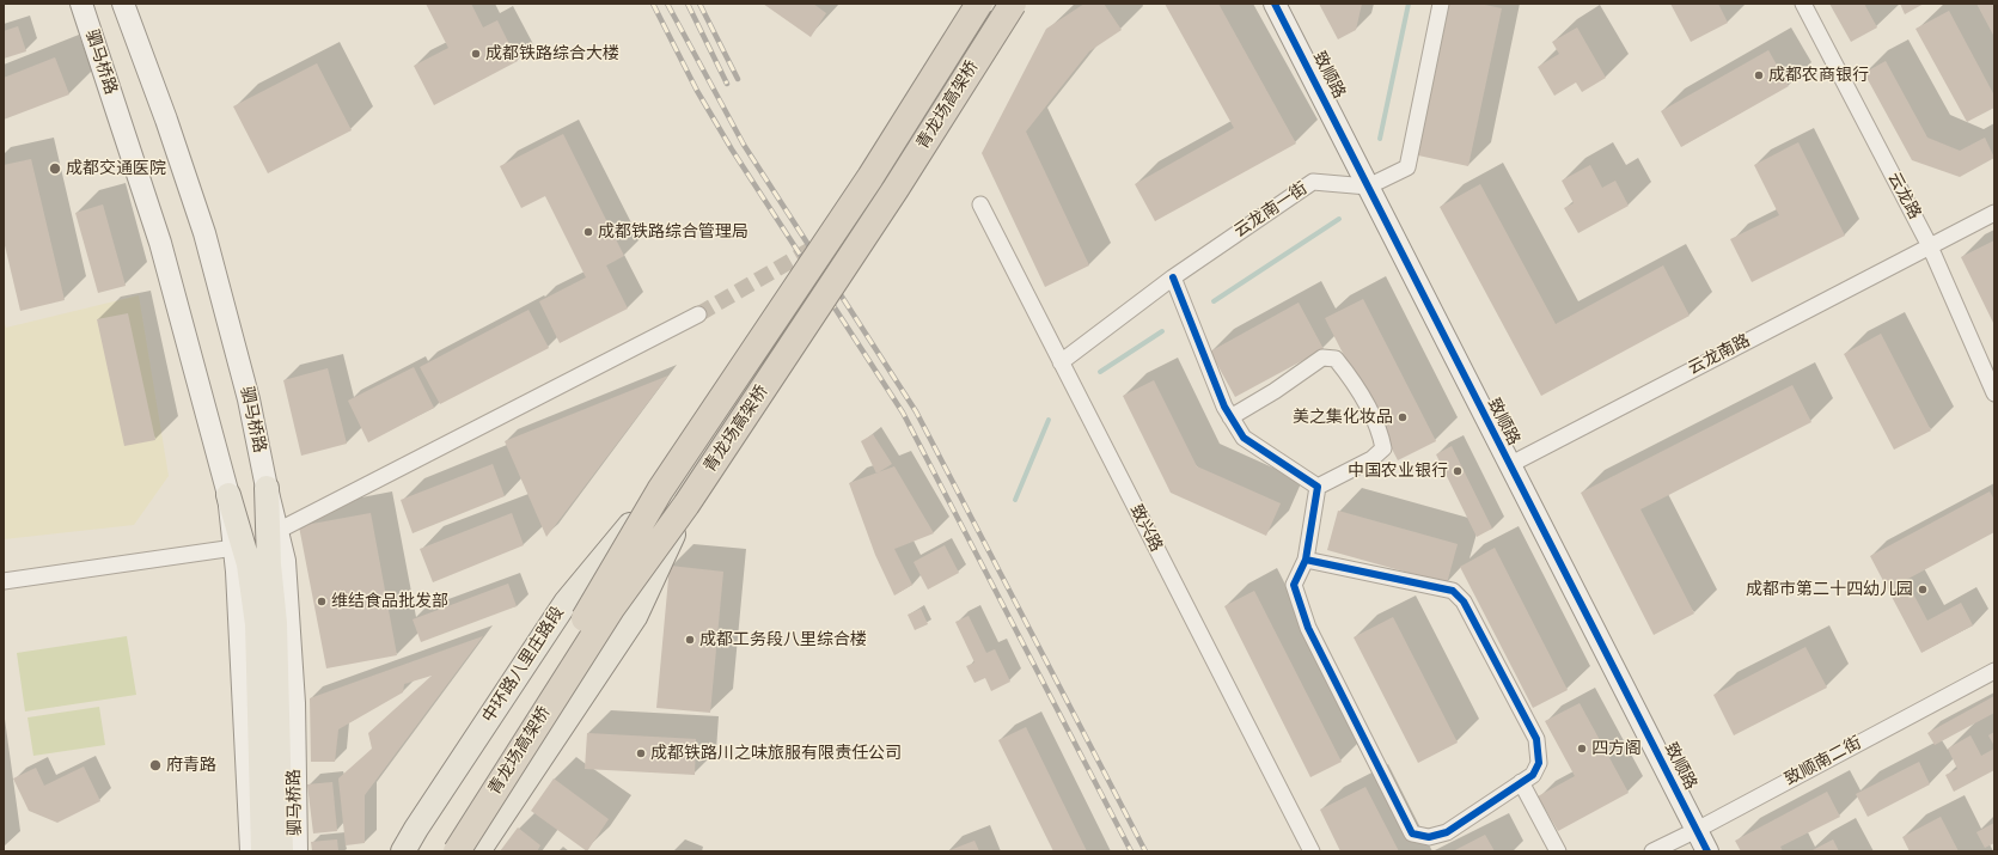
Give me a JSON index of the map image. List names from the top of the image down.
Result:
{
  "streets": {
    "highway": ["青龙场高架桥"],
    "main road": ["驷马桥路", "致顺路", "中环路八里庄路段"],
    "street": [
      "云龙路",
      "云龙南一街",
      "云龙南路",
      "致兴路",
      "致顺南二街"
    ]
  },
  "crossings": [
    ["致顺路", "云龙南一街"],
    ["致顺路", "云龙南路"],
    ["致顺路", "致顺南二街"],
    ["青龙场高架桥", "中环路八里庄路段"],
    ["云龙路", "云龙南路"],
    ["云龙南一街", "致兴路"]
  ],
  "places": [
    "成都铁路综合大楼",
    "成都农商银行",
    "成都交通医院",
    "成都铁路综合管理局",
    "美之集化妆品",
    "中国农业银行",
    "成都市第二十四幼儿园",
    "维结食品批发部",
    "成都工务段八里综合楼",
    "四方阁",
    "成都铁路川之味旅服有限责任公司",
    "府青路"
  ]
}
